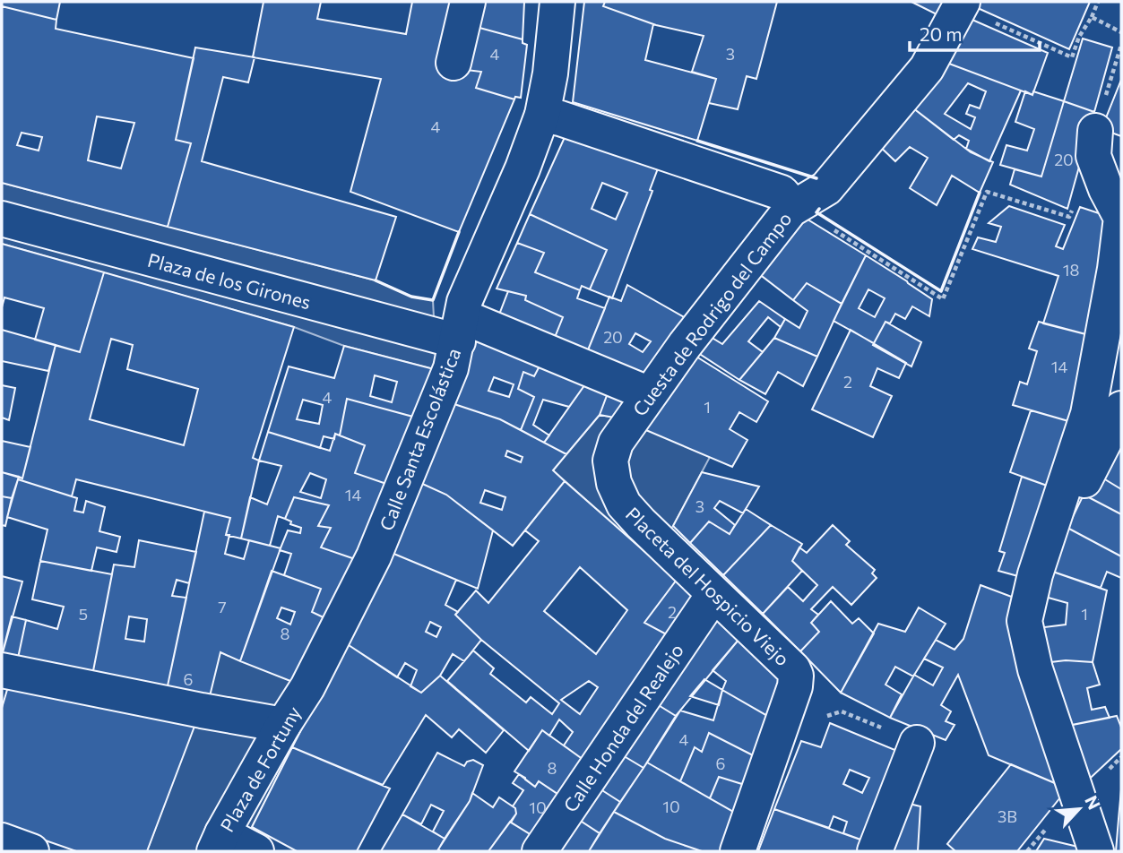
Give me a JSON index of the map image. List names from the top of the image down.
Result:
{
  "streets": {
    "street": [
      "Plaza de los Girones",
      "Cuesta de Rodrigo del Campo",
      "Calle Santa Escolástica",
      "Placeta del Hospicio Viejo",
      "Calle Honda del Realejo",
      "Plaza de Fortuny"
    ]
  },
  "crossings": [
    ["Plaza de los Girones", "Cuesta de Rodrigo del Campo"],
    ["Plaza de los Girones", "Calle Santa Escolástica"],
    ["Cuesta de Rodrigo del Campo", "Placeta del Hospicio Viejo"],
    ["Calle Santa Escolástica", "Plaza de Fortuny"]
  ],
  "house_numbers": [
    "4",
    "3",
    "4",
    "20",
    "18",
    "20",
    "14",
    "2",
    "4",
    "1",
    "14",
    "3",
    "7",
    "2",
    "5",
    "1",
    "8",
    "6",
    "4",
    "6",
    "8",
    "10",
    "10",
    "3B"
  ],
  "scale_bar": "20 m",
  "north": "top right"
}
